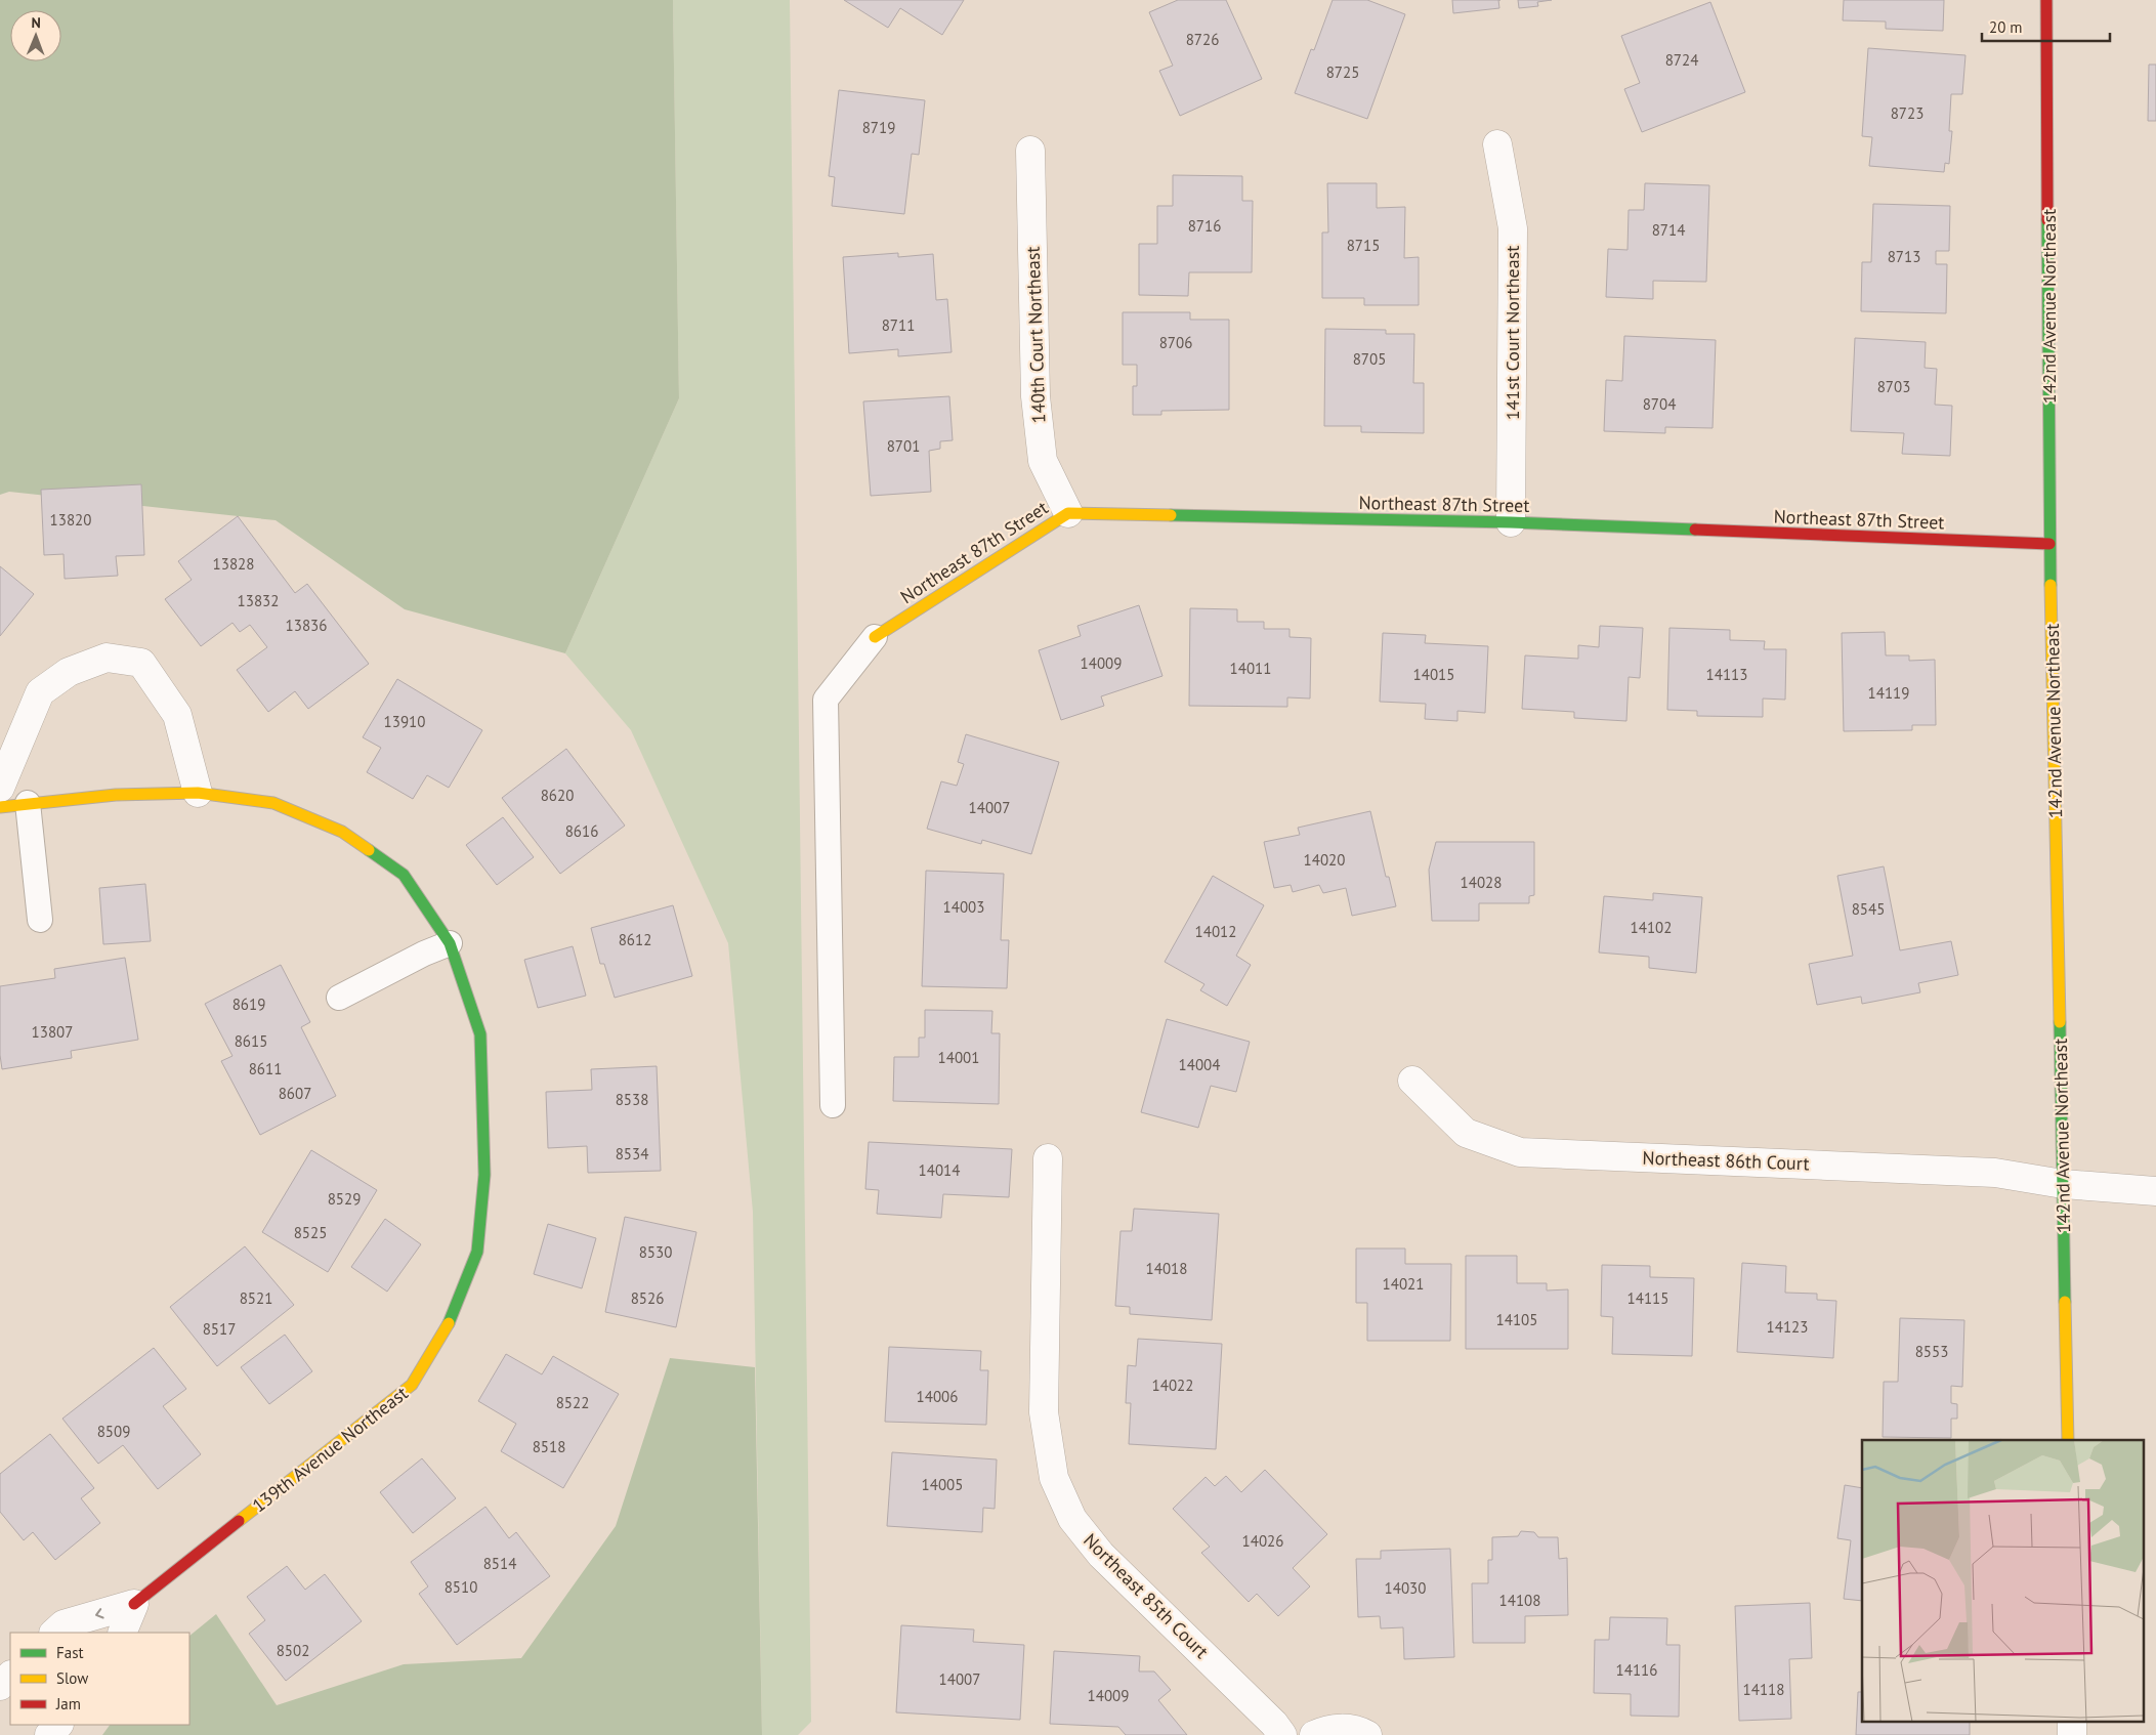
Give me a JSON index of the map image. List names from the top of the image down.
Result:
{
  "streets": {
    "street": [
      "142nd Avenue Northeast",
      "141st Court Northeast",
      "140th Court Northeast",
      "Northeast 87th Street",
      "Northeast 86th Court",
      "139th Avenue Northeast",
      "Northeast 85th Court"
    ]
  },
  "crossings": [
    ["142nd Avenue Northeast", "Northeast 87th Street"],
    ["142nd Avenue Northeast", "Northeast 86th Court"],
    ["141st Court Northeast", "Northeast 87th Street"],
    ["140th Court Northeast", "Northeast 87th Street"]
  ],
  "house_numbers": [
    "8726",
    "8724",
    "8725",
    "8723",
    "8719",
    "8716",
    "8714",
    "8715",
    "8713",
    "8711",
    "8706",
    "8705",
    "8703",
    "8704",
    "8701",
    "13820",
    "13828",
    "13832",
    "13836",
    "14009",
    "14011",
    "14015",
    "14113",
    "14119",
    "13910",
    "8620",
    "14007",
    "8616",
    "14020",
    "14028",
    "14003",
    "8545",
    "14102",
    "14012",
    "8612",
    "8619",
    "13807",
    "8615",
    "14001",
    "14004",
    "8611",
    "8607",
    "8538",
    "8534",
    "14014",
    "8529",
    "8525",
    "8530",
    "14018",
    "14021",
    "8521",
    "8526",
    "14115",
    "14105",
    "14123",
    "8517",
    "8553",
    "14022",
    "14006",
    "8522",
    "8509",
    "8518",
    "14005",
    "14026",
    "8514",
    "8510",
    "14030",
    "14108",
    "8502",
    "14116",
    "14007",
    "14118",
    "14009"
  ],
  "legend": ["Fast", "Slow", "Jam"],
  "scale_bar": "20 m",
  "north": "top"
}
